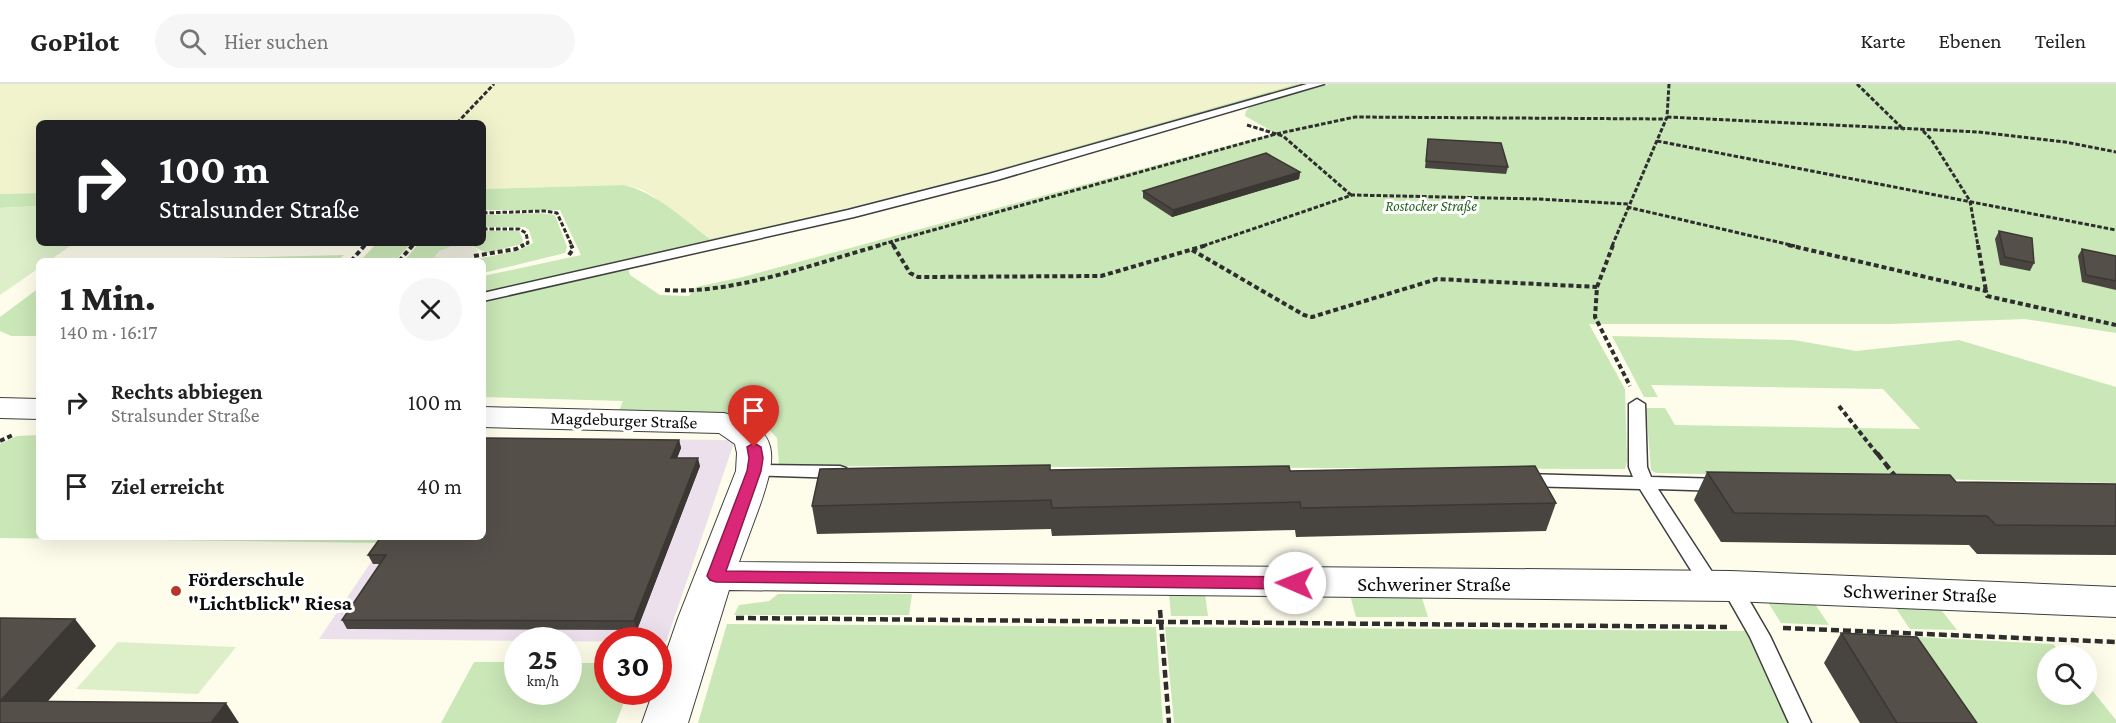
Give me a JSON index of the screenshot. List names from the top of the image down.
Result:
{
  "streets": {
    "street": ["Magdeburger Straße", "Schweriner Straße"]
  },
  "parks": ["Rostocker Straße"],
  "places": ["Förderschule \"Lichtblick\" Riesa"],
  "page": {
    "header": "GoPilot",
    "search": "Hier suchen",
    "nav": ["Karte", "Ebenen", "Teilen"],
    "turn": ["100 m", "Stralsunder Straße"],
    "heading": ["1 Min.", "140 m · 16:17"],
    "list": [
      {
        "name": "Rechts abbiegen",
        "note": "Stralsunder Straße",
        "value": "100 m"
      },
      {
        "name": "Ziel erreicht",
        "value": "40 m"
      }
    ],
    "speed": "25 km/h",
    "limit": "30"
  }
}
